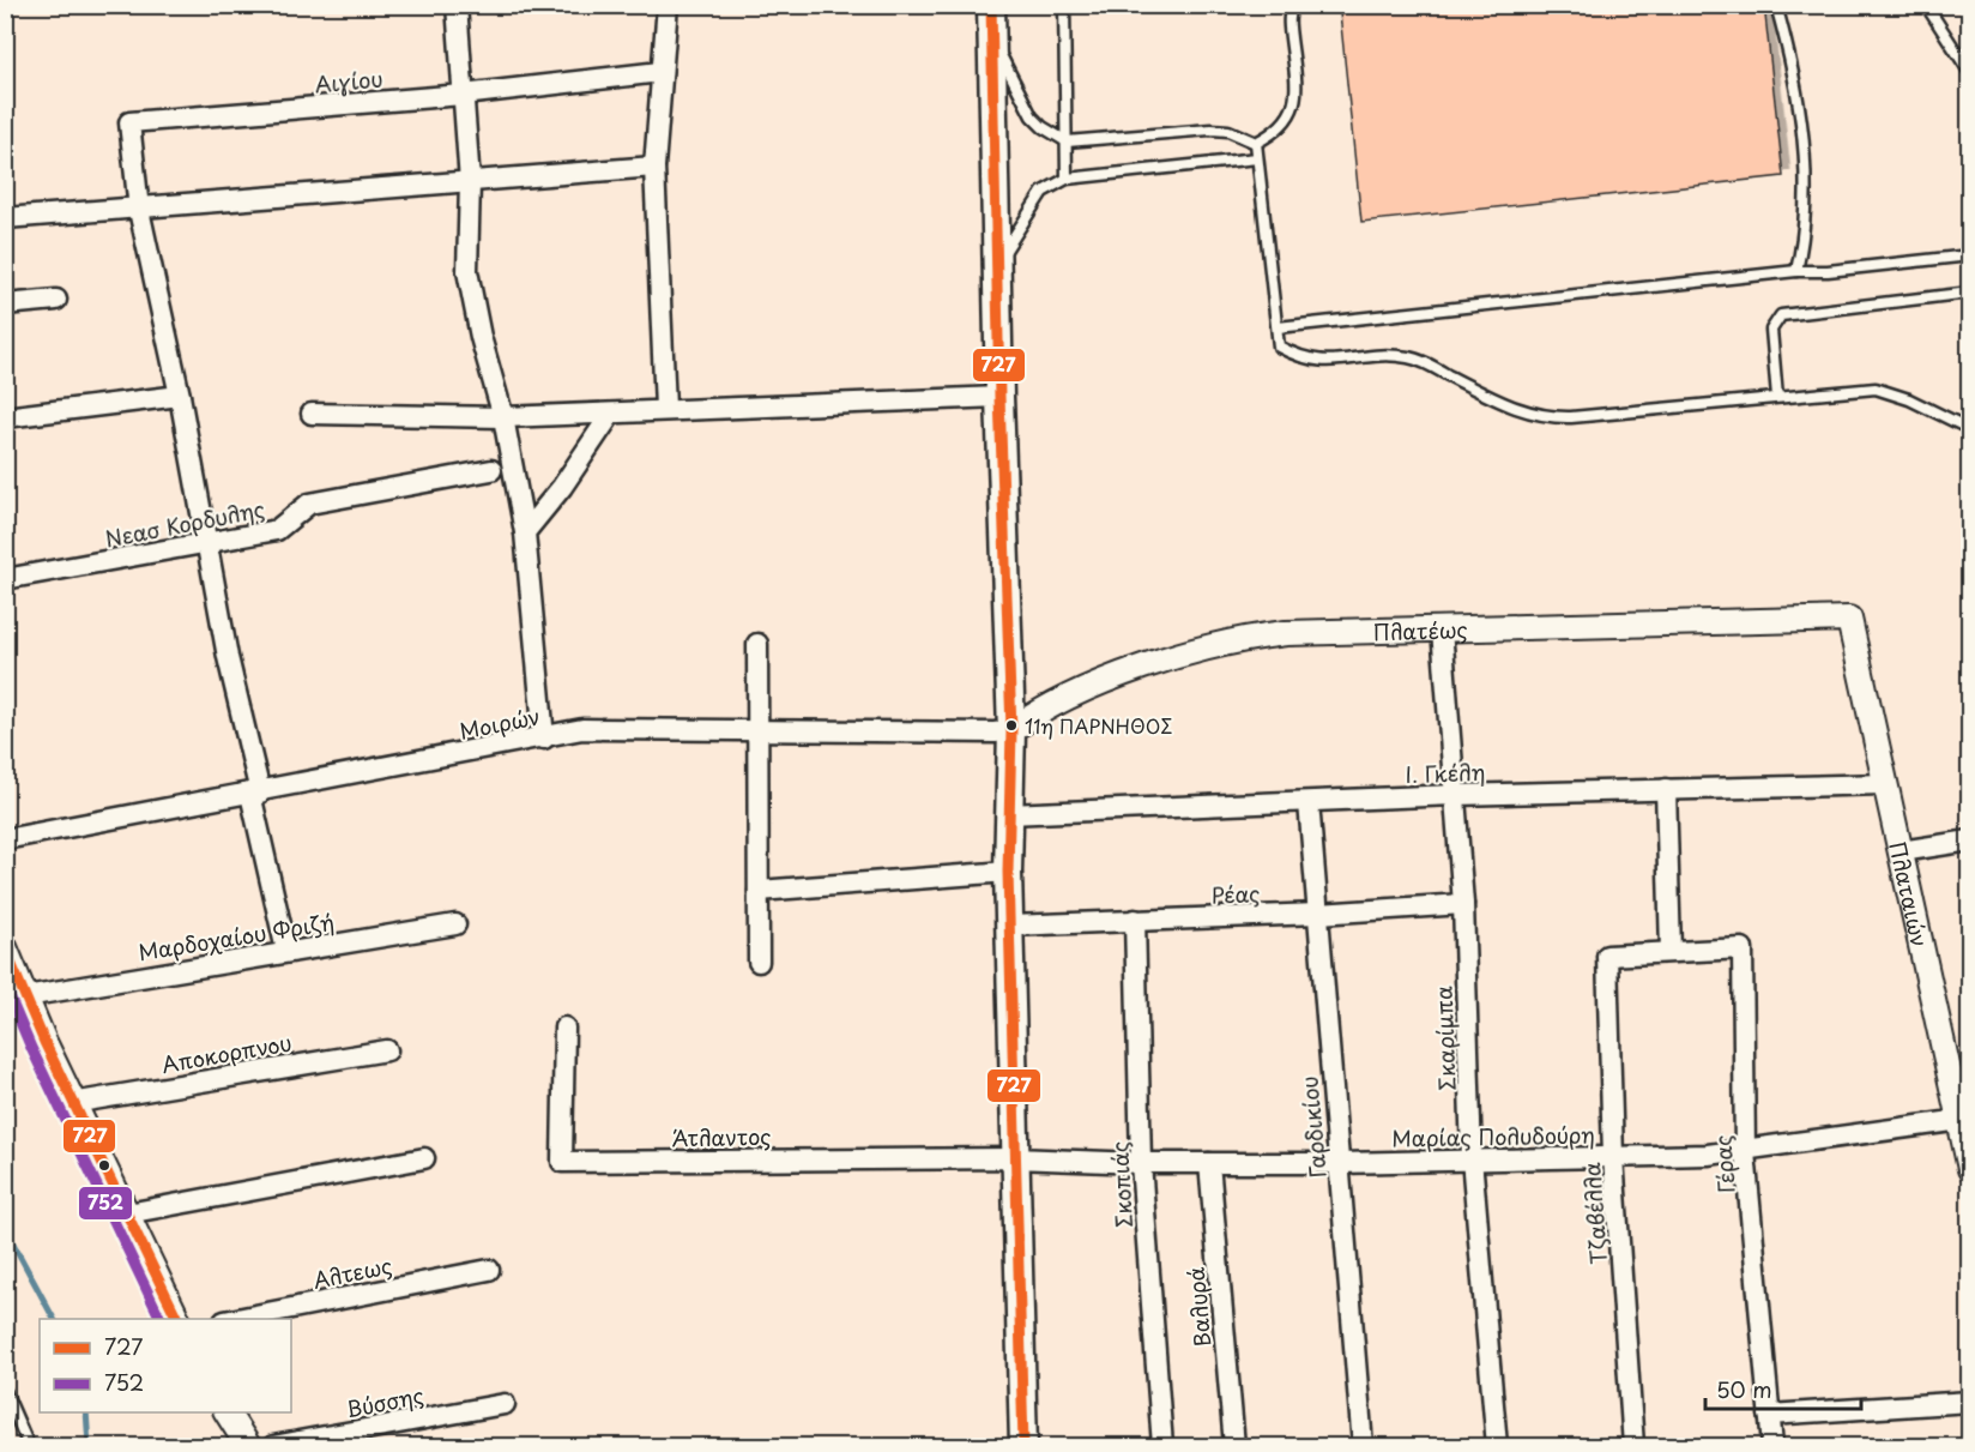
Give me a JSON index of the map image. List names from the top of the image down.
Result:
{
  "streets": {
    "street": [
      "Αιγίου",
      "Νεασ Κορδυλης",
      "Πλατέως",
      "Μοιρών",
      "Ι. Γκέλη",
      "Ρέας",
      "Πλαταιών",
      "Μαρδοχαίου Φριζή",
      "Σκαρίμπα",
      "Αποκορπνου",
      "Γαρδικίου",
      "Μαρίας Πολυδούρη",
      "Άτλαντος",
      "Γέρας",
      "Σκοπιάς",
      "Τζαβέλλα",
      "Αλτεως",
      "Βαλυρά",
      "Βύσσης"
    ]
  },
  "crossings": [
    ["Πλατέως", "Μοιρών"],
    ["Πλατέως", "Πλαταιών"],
    ["Πλατέως", "Σκαρίμπα"],
    ["Ι. Γκέλη", "Πλαταιών"],
    ["Ι. Γκέλη", "Σκαρίμπα"],
    ["Ι. Γκέλη", "Γαρδικίου"],
    ["Ρέας", "Σκαρίμπα"],
    ["Ρέας", "Γαρδικίου"],
    ["Ρέας", "Σκοπιάς"],
    ["Πλαταιών", "Μαρίας Πολυδούρη"],
    ["Σκαρίμπα", "Μαρίας Πολυδούρη"],
    ["Γαρδικίου", "Μαρίας Πολυδούρη"],
    ["Μαρίας Πολυδούρη", "Άτλαντος"],
    ["Μαρίας Πολυδούρη", "Γέρας"],
    ["Μαρίας Πολυδούρη", "Σκοπιάς"],
    ["Μαρίας Πολυδούρη", "Τζαβέλλα"],
    ["Μαρίας Πολυδούρη", "Βαλυρά"],
    ["Γέρας", "Τζαβέλλα"]
  ],
  "places": ["11η ΠΑΡΝΗΘΟΣ"],
  "lines": ["transit line 727", "transit line 752"],
  "legend": ["727", "752"],
  "scale_bar": "50 m"
}
